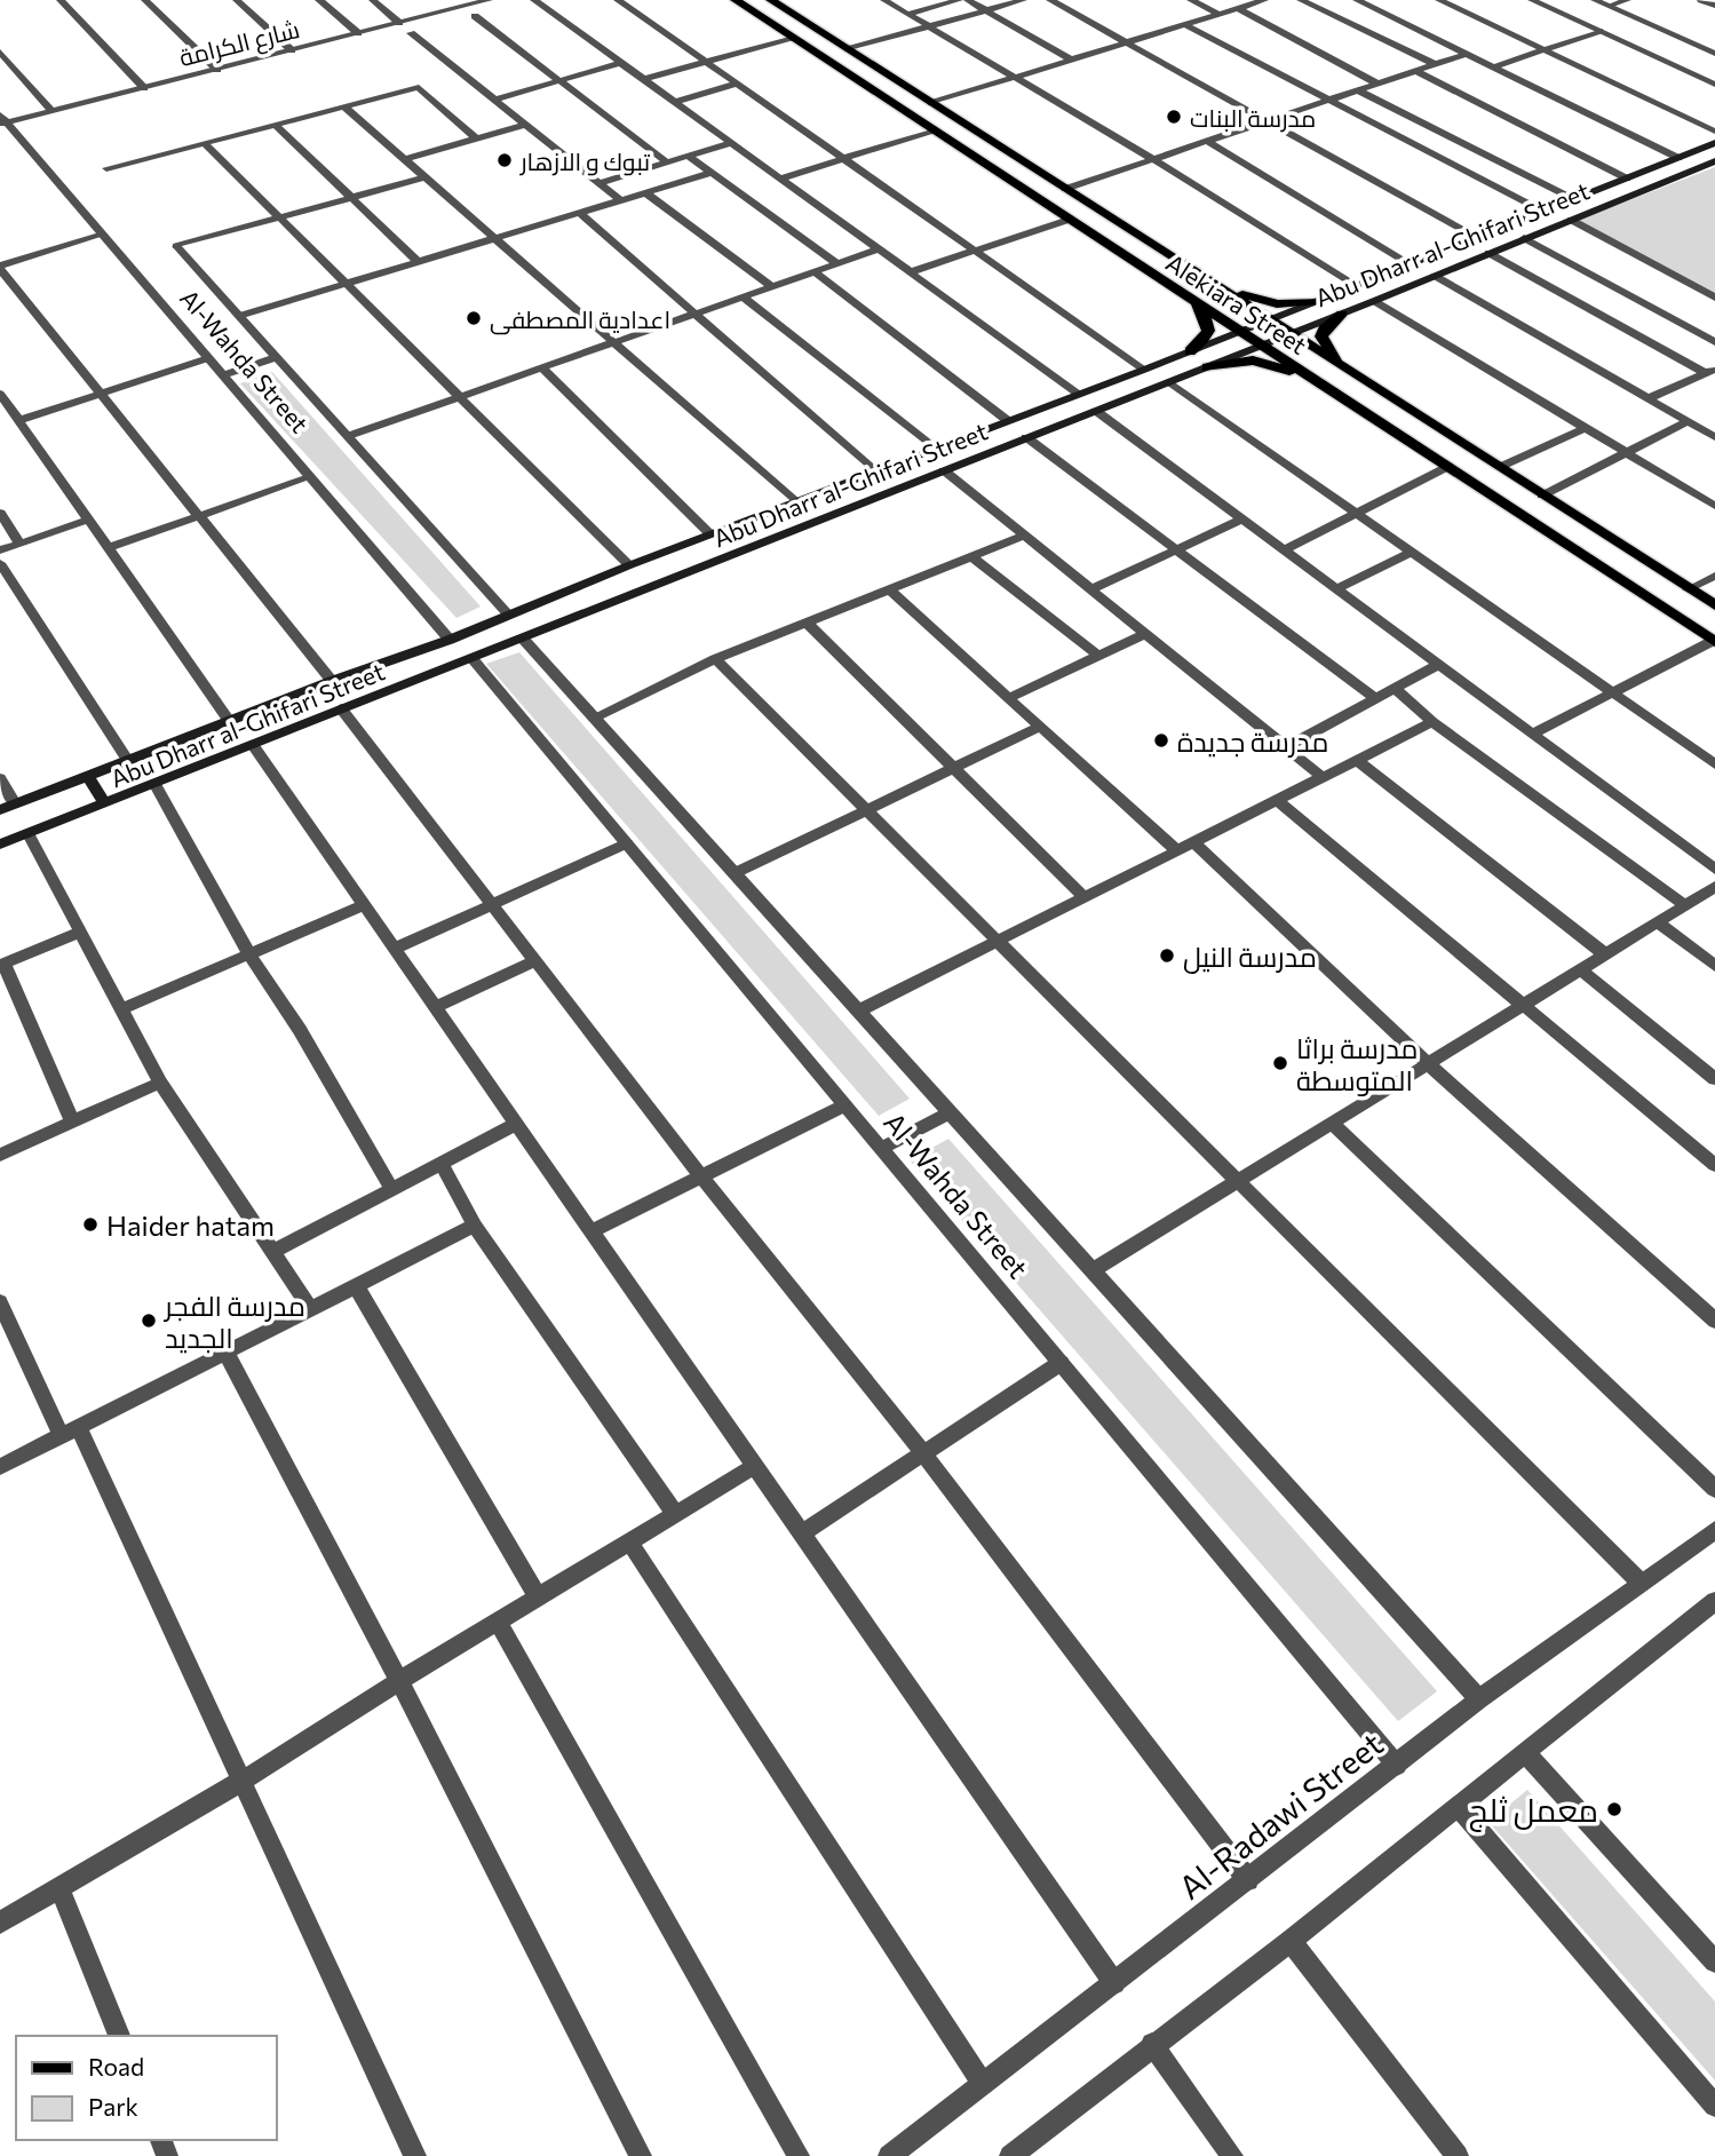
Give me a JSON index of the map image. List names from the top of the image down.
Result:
{
  "streets": {
    "main road": ["Abu Dharr al-Ghifari Street", "Alekiara Street"],
    "street": ["شارع الكرامة", "Al-Wahda Street", "Al-Radawi Street"]
  },
  "crossings": [
    ["شارع الكرامة", "Al-Wahda Street"],
    ["Abu Dharr al-Ghifari Street", "Alekiara Street"],
    ["Abu Dharr al-Ghifari Street", "Al-Wahda Street"],
    ["Al-Wahda Street", "Al-Radawi Street"]
  ],
  "places": [
    "مدرسة البنات",
    "تبوك و الازهار",
    "اعدادية المصطفى",
    "مدرسة جديدة",
    "مدرسة النيل",
    "مدرسة براثا المتوسطة",
    "Haider hatam",
    "مدرسة الفجر الجديد",
    "معمل ثلج"
  ],
  "legend": ["Road", "Park"]
}
